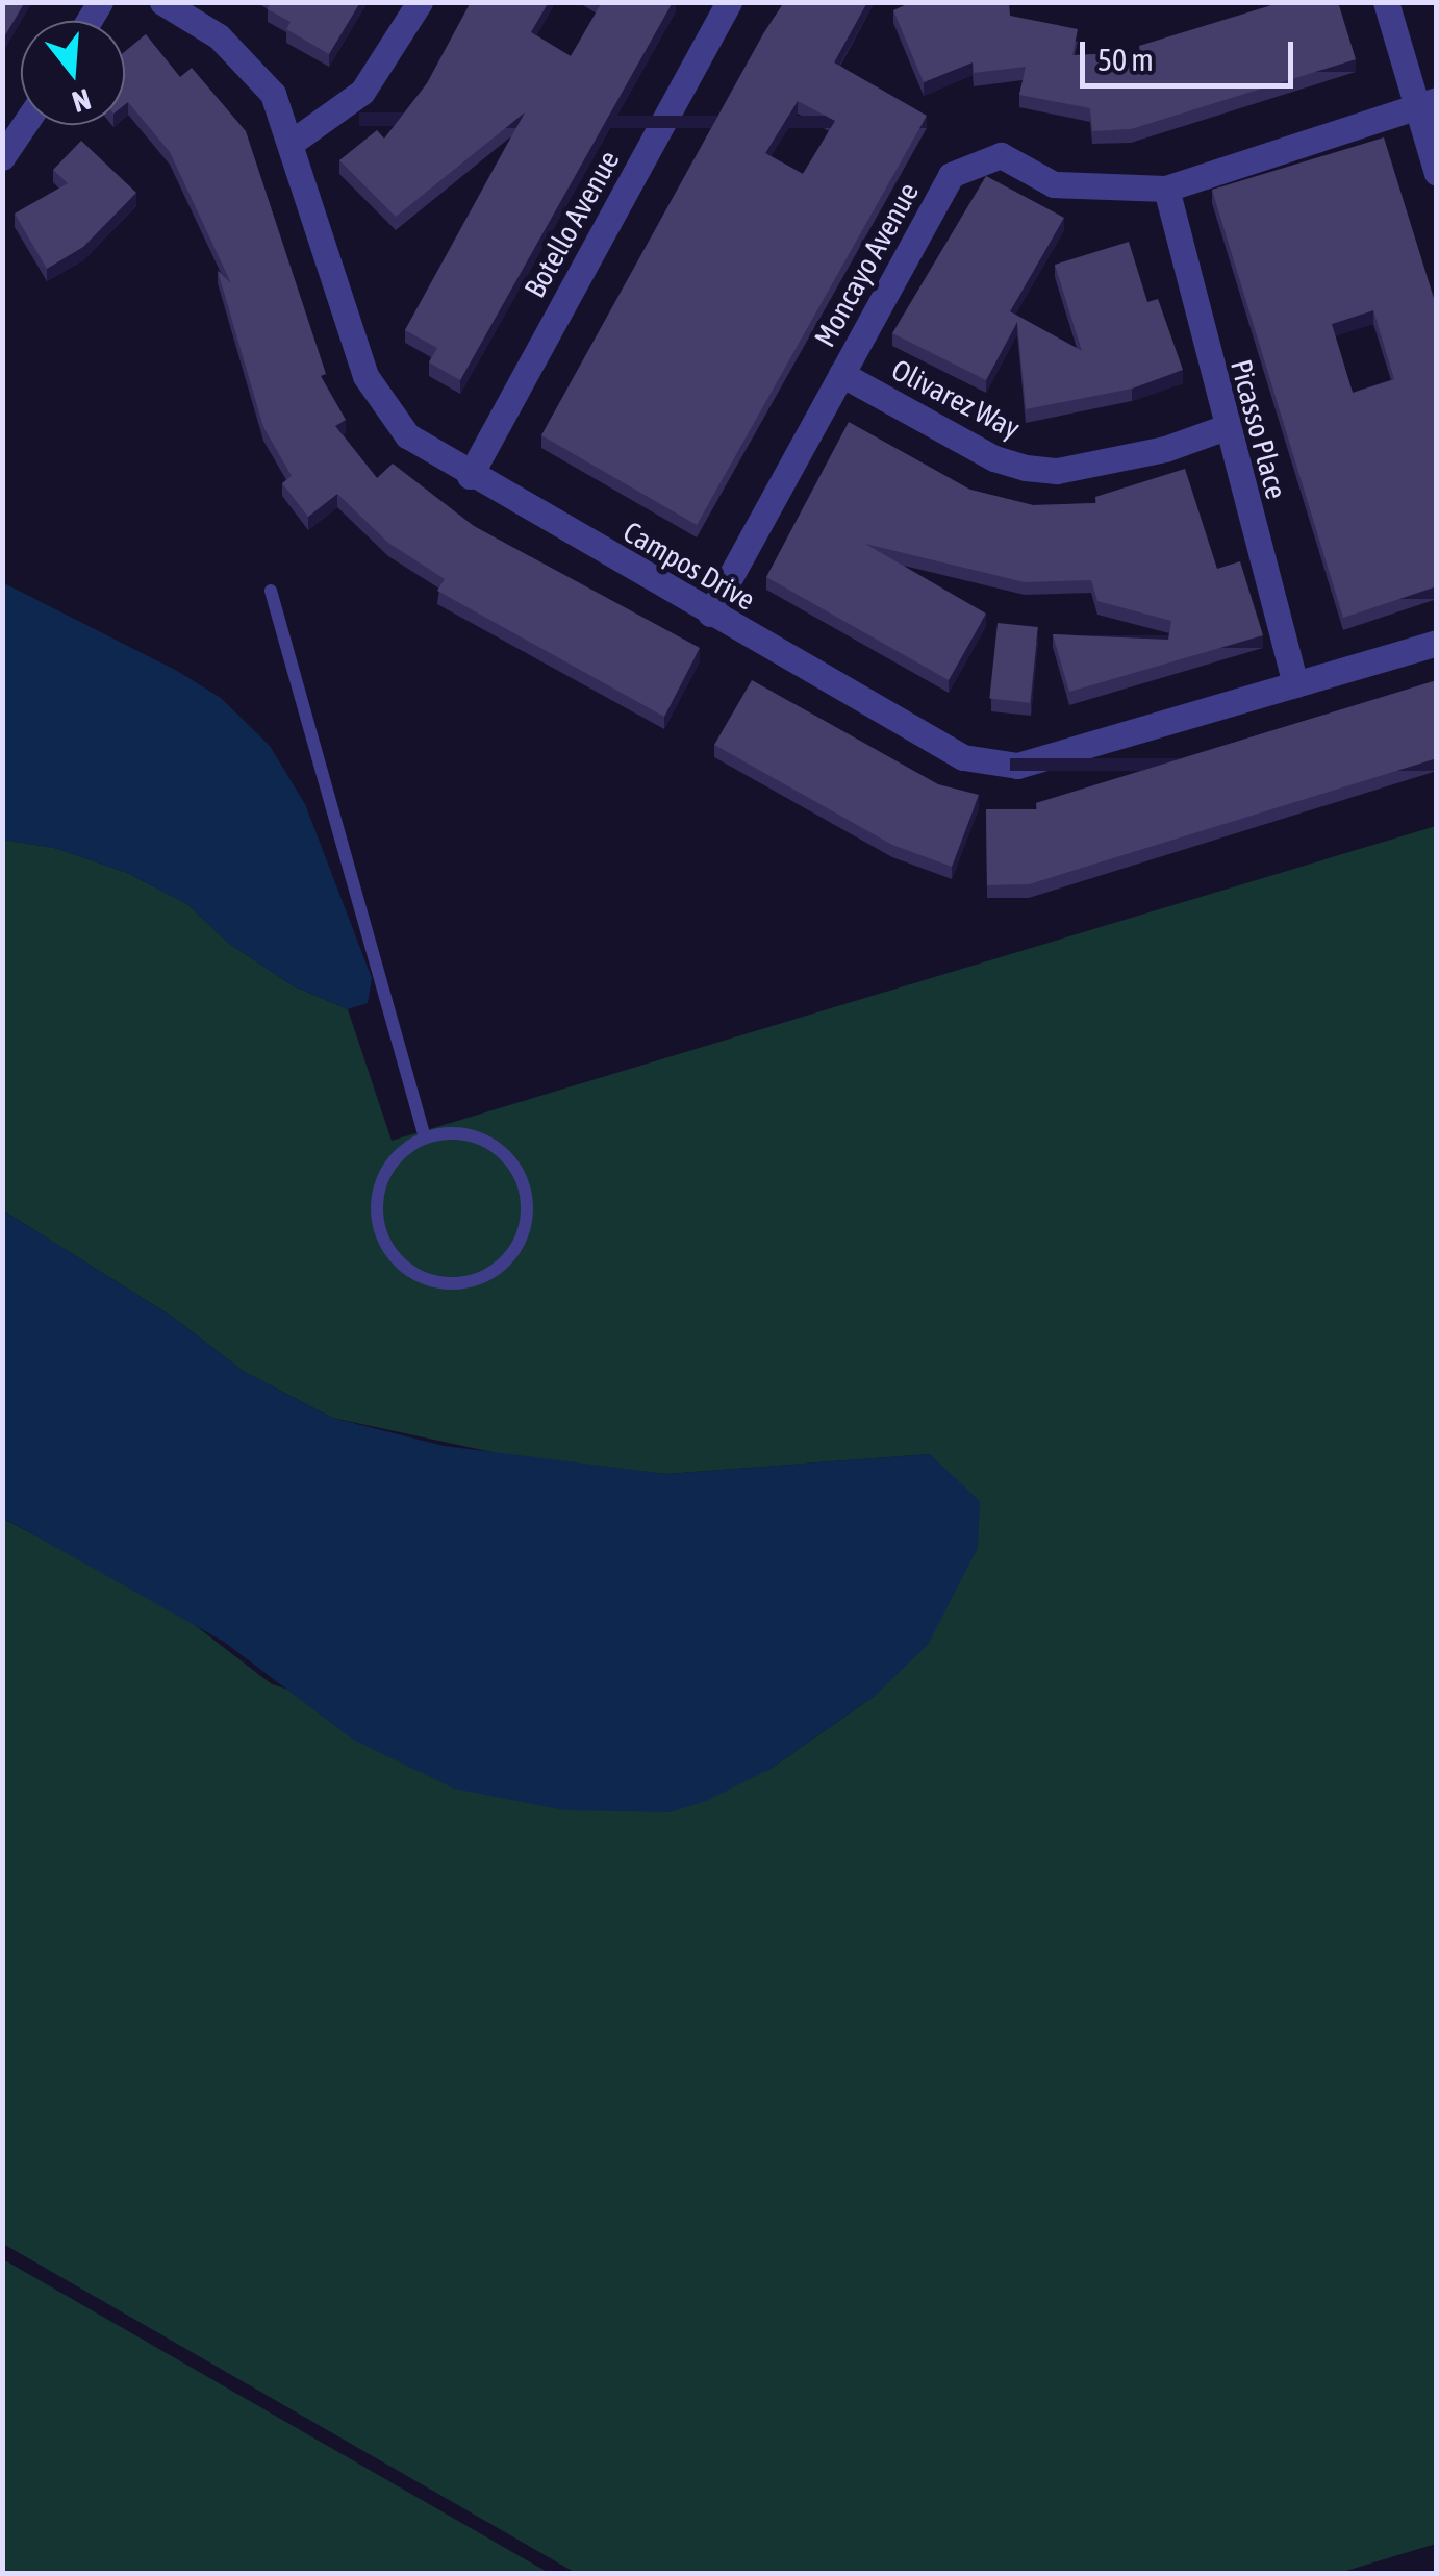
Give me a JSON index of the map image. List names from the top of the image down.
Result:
{
  "streets": {
    "street": [
      "Botello Avenue",
      "Moncayo Avenue",
      "Olivarez Way",
      "Picasso Place",
      "Campos Drive"
    ]
  },
  "crossings": [
    ["Botello Avenue", "Campos Drive"],
    ["Moncayo Avenue", "Olivarez Way"],
    ["Moncayo Avenue", "Picasso Place"],
    ["Moncayo Avenue", "Campos Drive"],
    ["Olivarez Way", "Picasso Place"],
    ["Picasso Place", "Campos Drive"]
  ],
  "scale_bar": "50 m",
  "north": "bottom"
}
